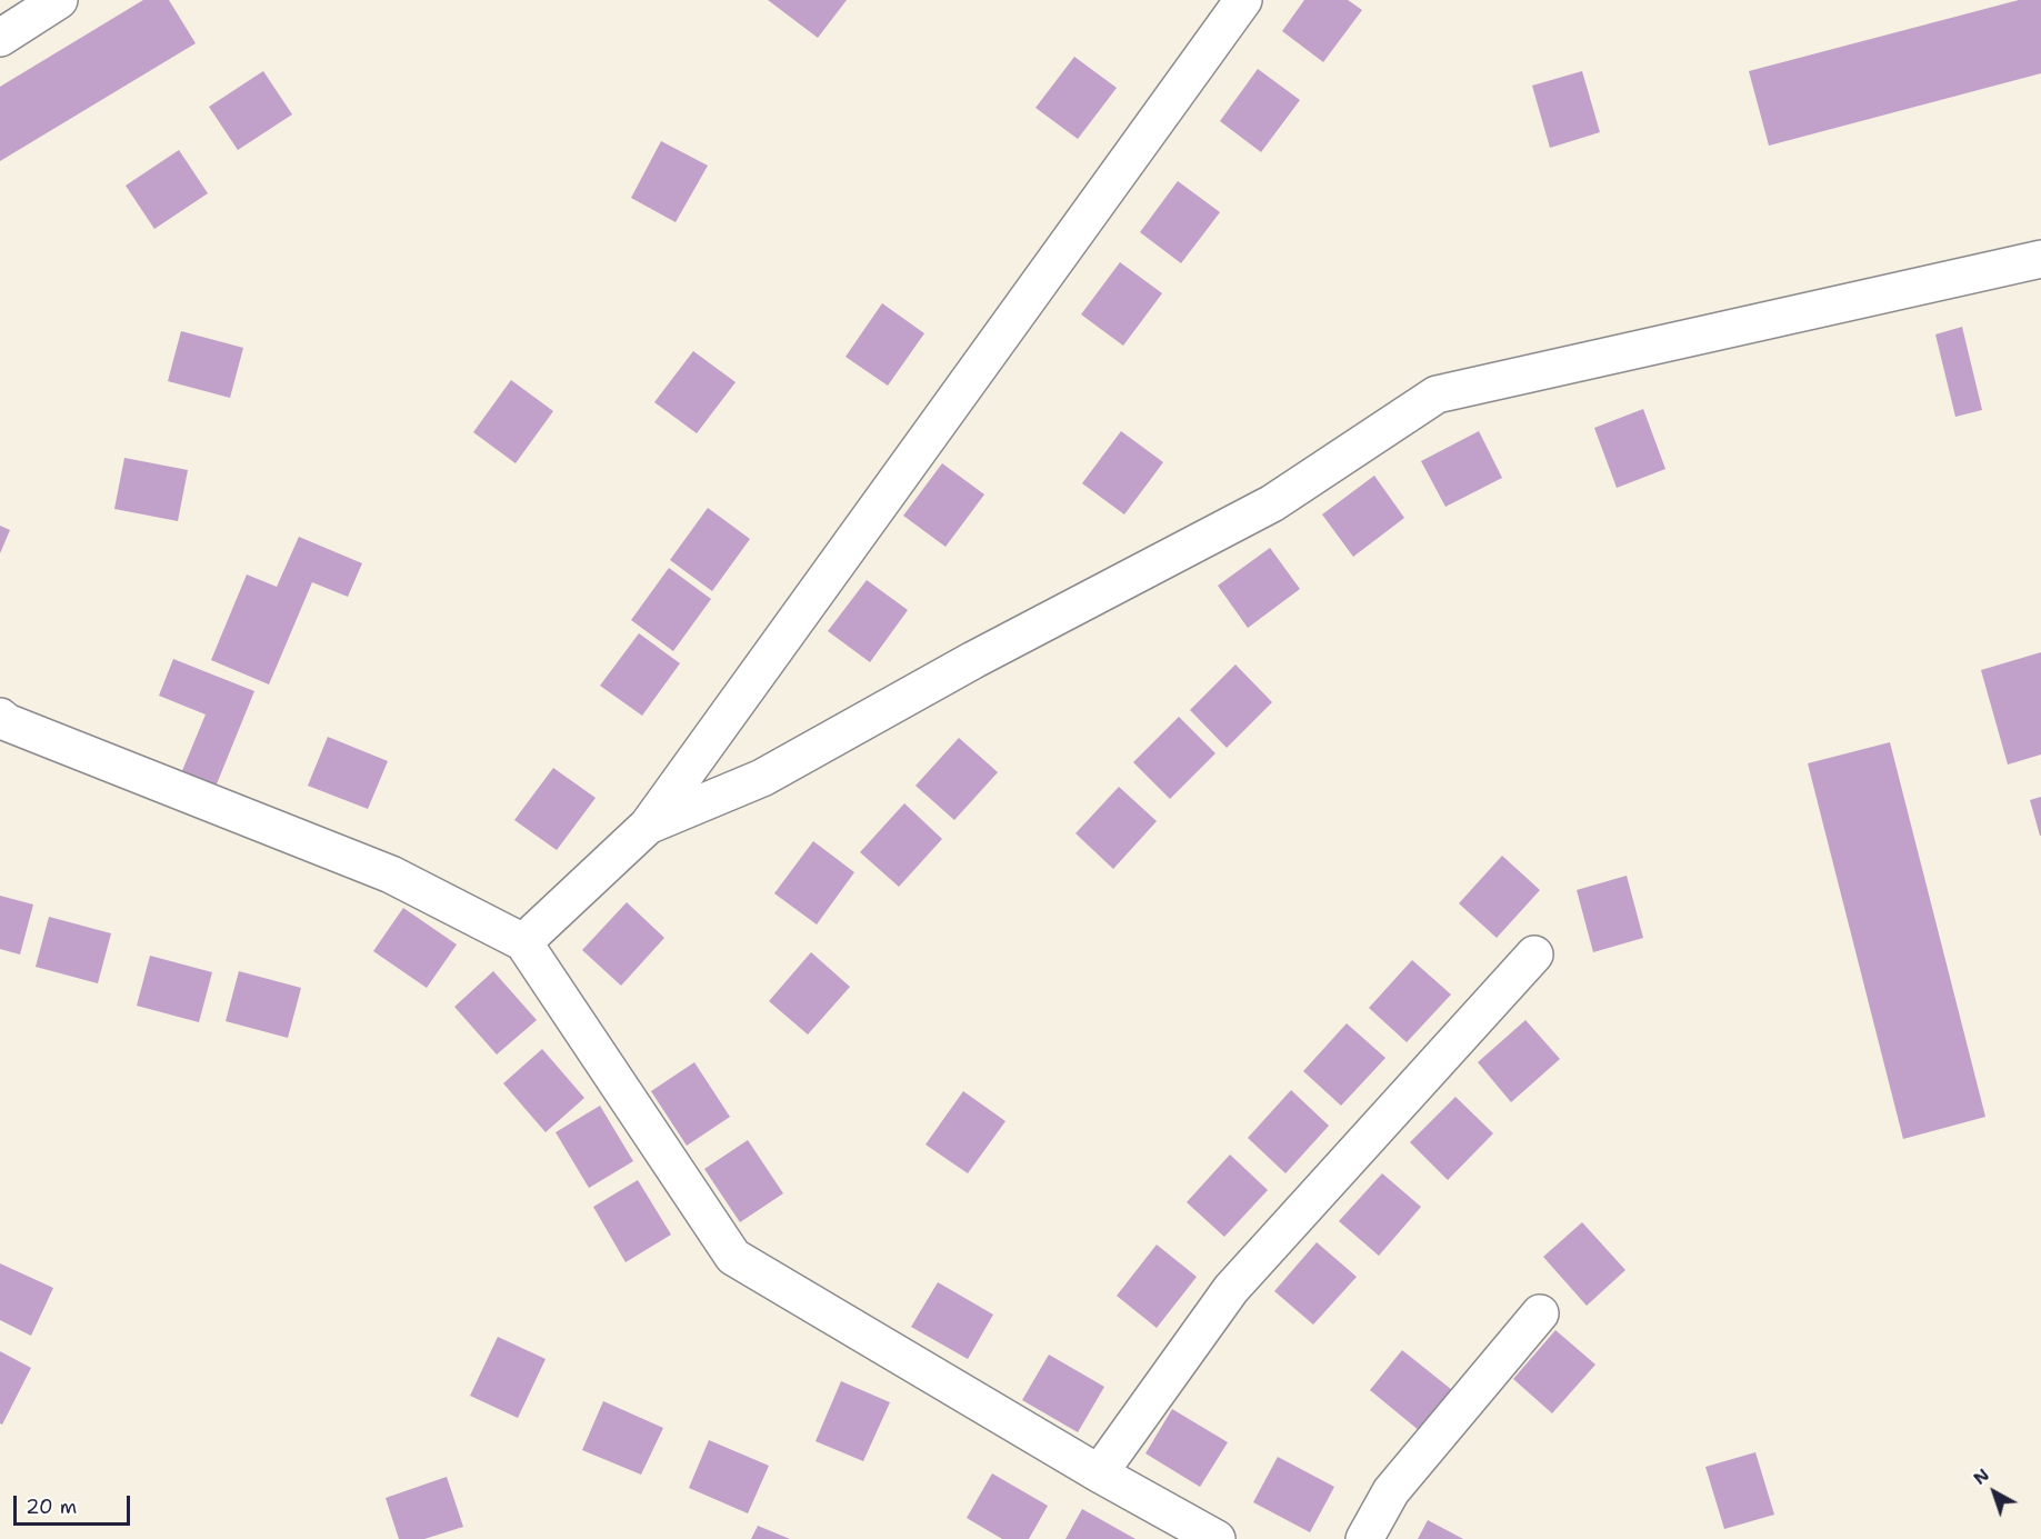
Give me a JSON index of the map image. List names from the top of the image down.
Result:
{
  "scale_bar": "20 m",
  "north": "top left"
}
